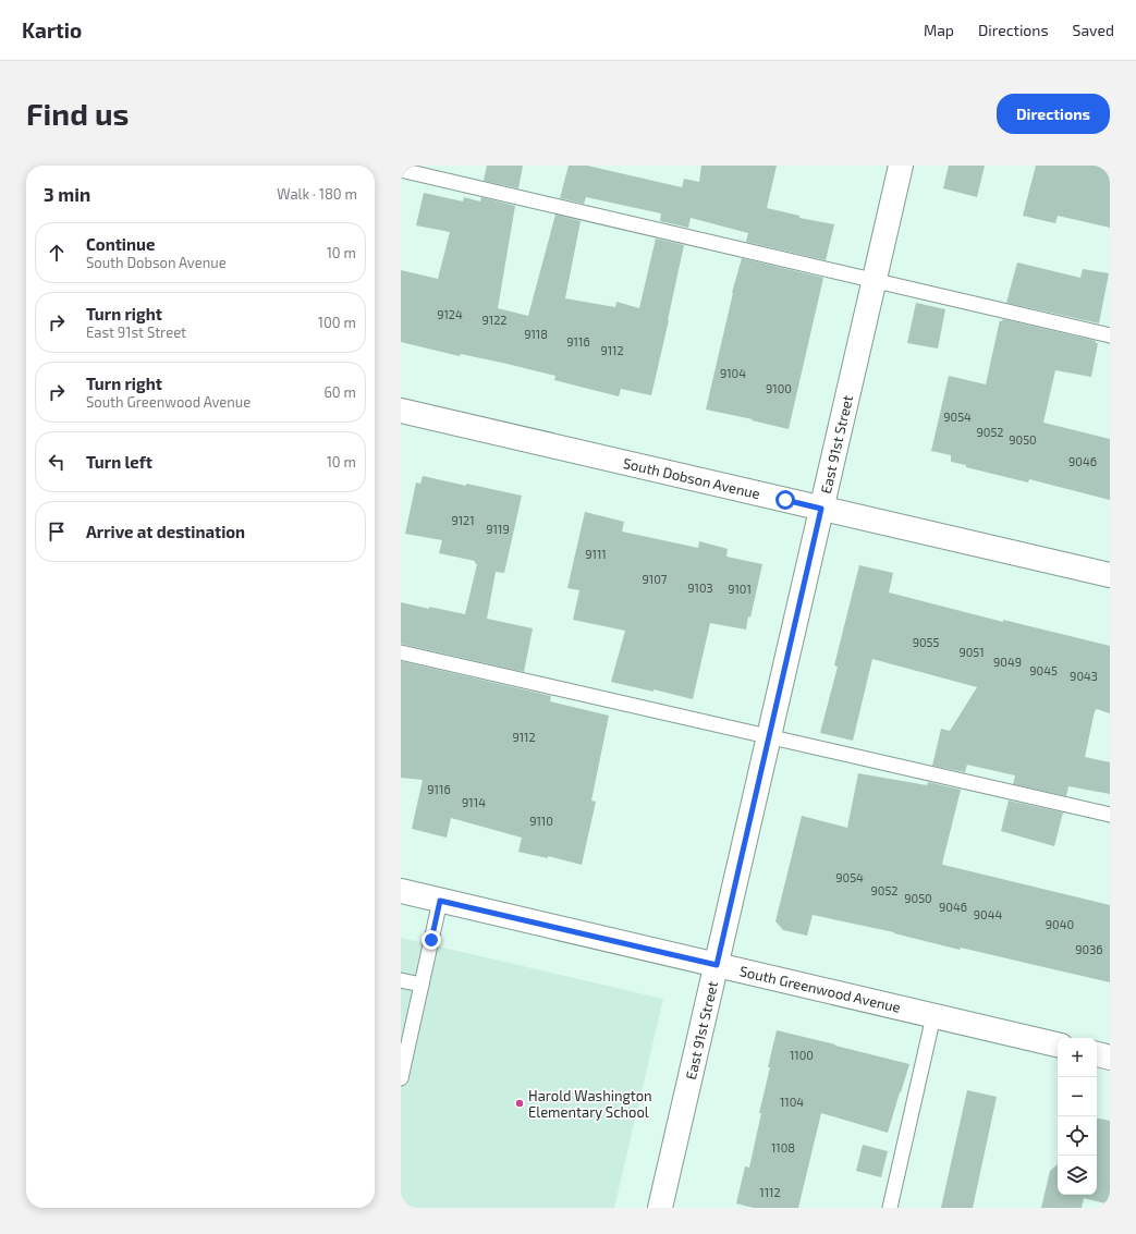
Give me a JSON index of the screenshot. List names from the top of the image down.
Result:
{
  "streets": {
    "street": ["East 91st Street", "South Dobson Avenue", "South Greenwood Avenue"]
  },
  "crossings": [
    ["East 91st Street", "South Dobson Avenue"],
    ["East 91st Street", "South Greenwood Avenue"]
  ],
  "places": ["Harold Washington Elementary School"],
  "house_numbers": [
    "9124",
    "9122",
    "9118",
    "9116",
    "9112",
    "9104",
    "9100",
    "9054",
    "9052",
    "9050",
    "9046",
    "9121",
    "9119",
    "9111",
    "9107",
    "9103",
    "9101",
    "9055",
    "9051",
    "9049",
    "9045",
    "9043",
    "9112",
    "9116",
    "9114",
    "9110",
    "9054",
    "9052",
    "9050",
    "9046",
    "9044",
    "9040",
    "9036",
    "1100",
    "1104",
    "1108",
    "1112"
  ],
  "page": {
    "header": "Kartio",
    "nav": ["Map", "Directions", "Saved"],
    "buttons": "Directions",
    "title": "Find us",
    "heading": ["3 min", "Walk · 180 m"],
    "list": [
      ["Continue", "South Dobson Avenue", "10 m"],
      ["Turn right", "East 91st Street", "100 m"],
      ["Turn right", "South Greenwood Avenue", "60 m"],
      ["Turn left", "10 m"],
      "Arrive at destination"
    ],
    "map_buttons": ["+", "−"]
  }
}
